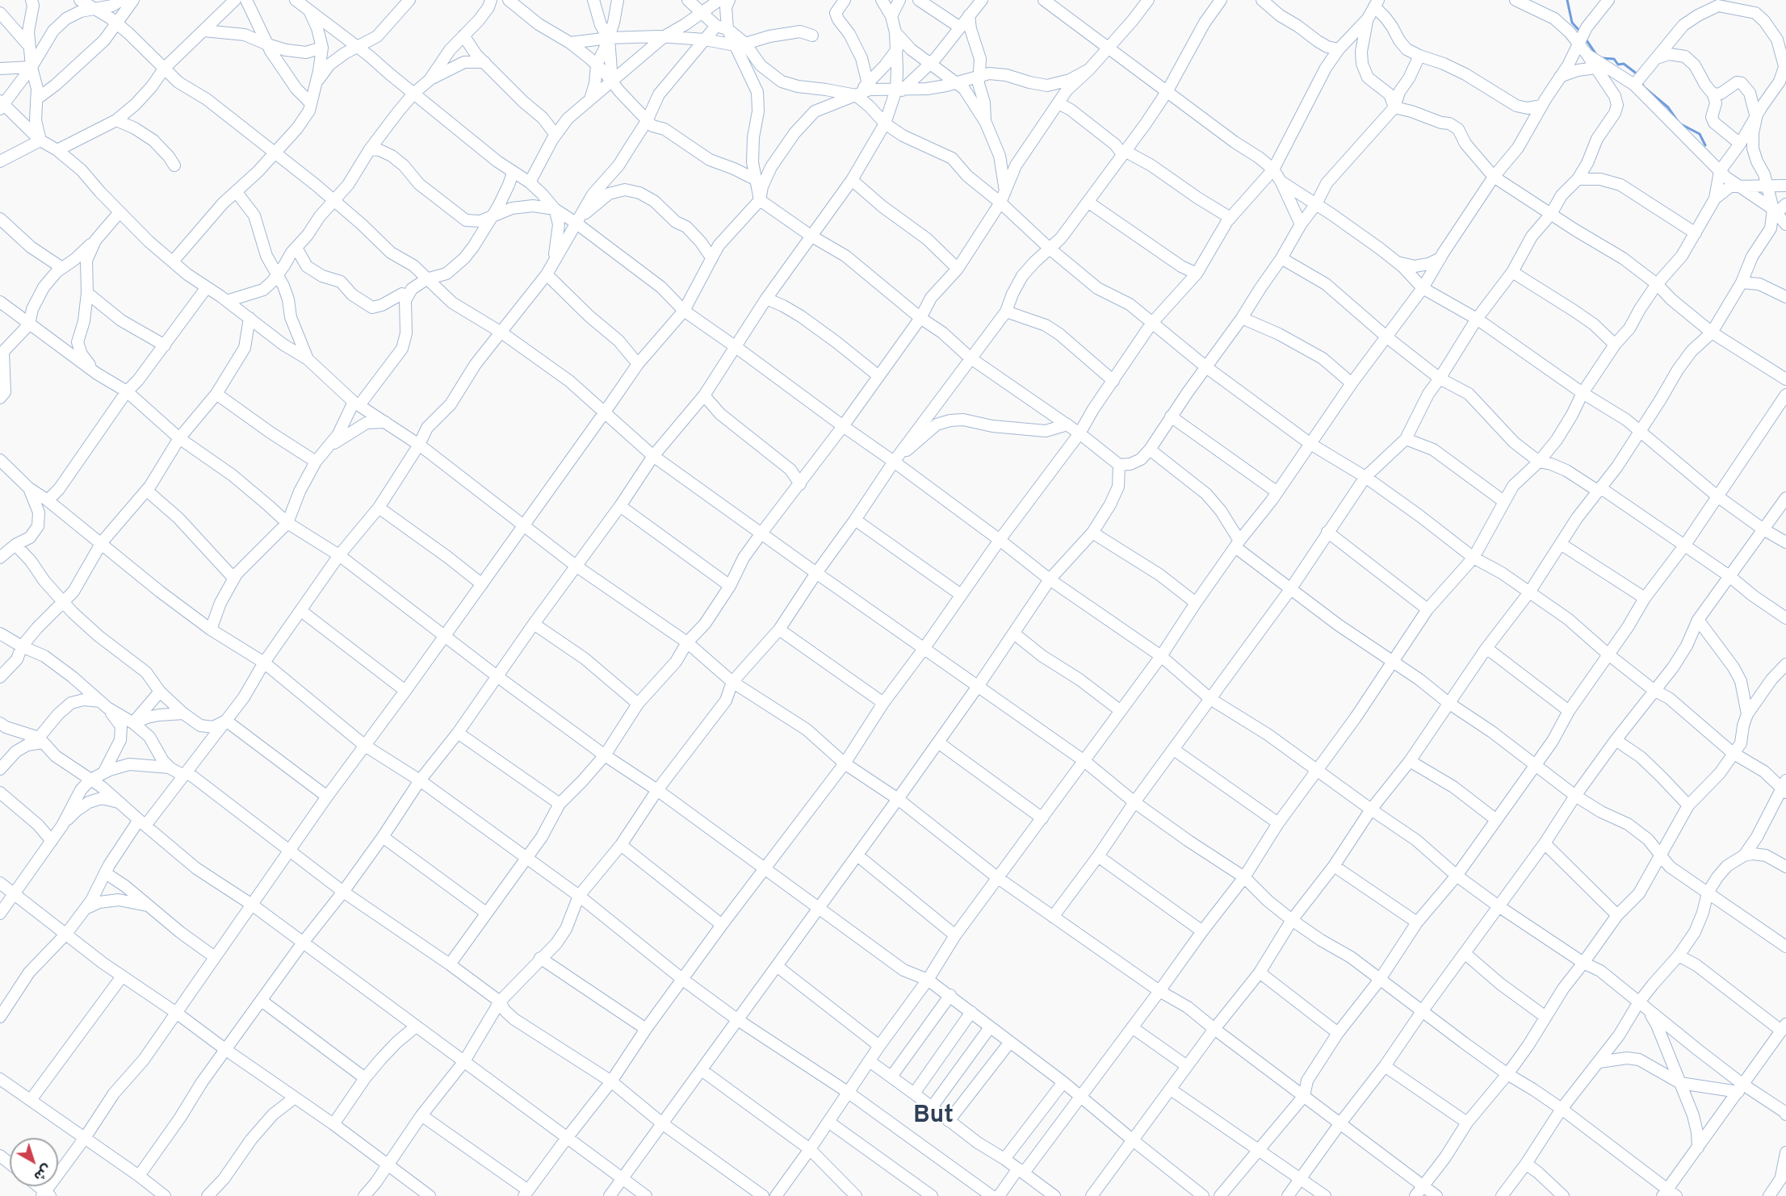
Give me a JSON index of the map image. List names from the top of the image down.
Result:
{
  "districts": ["But"],
  "north": "bottom right"
}
